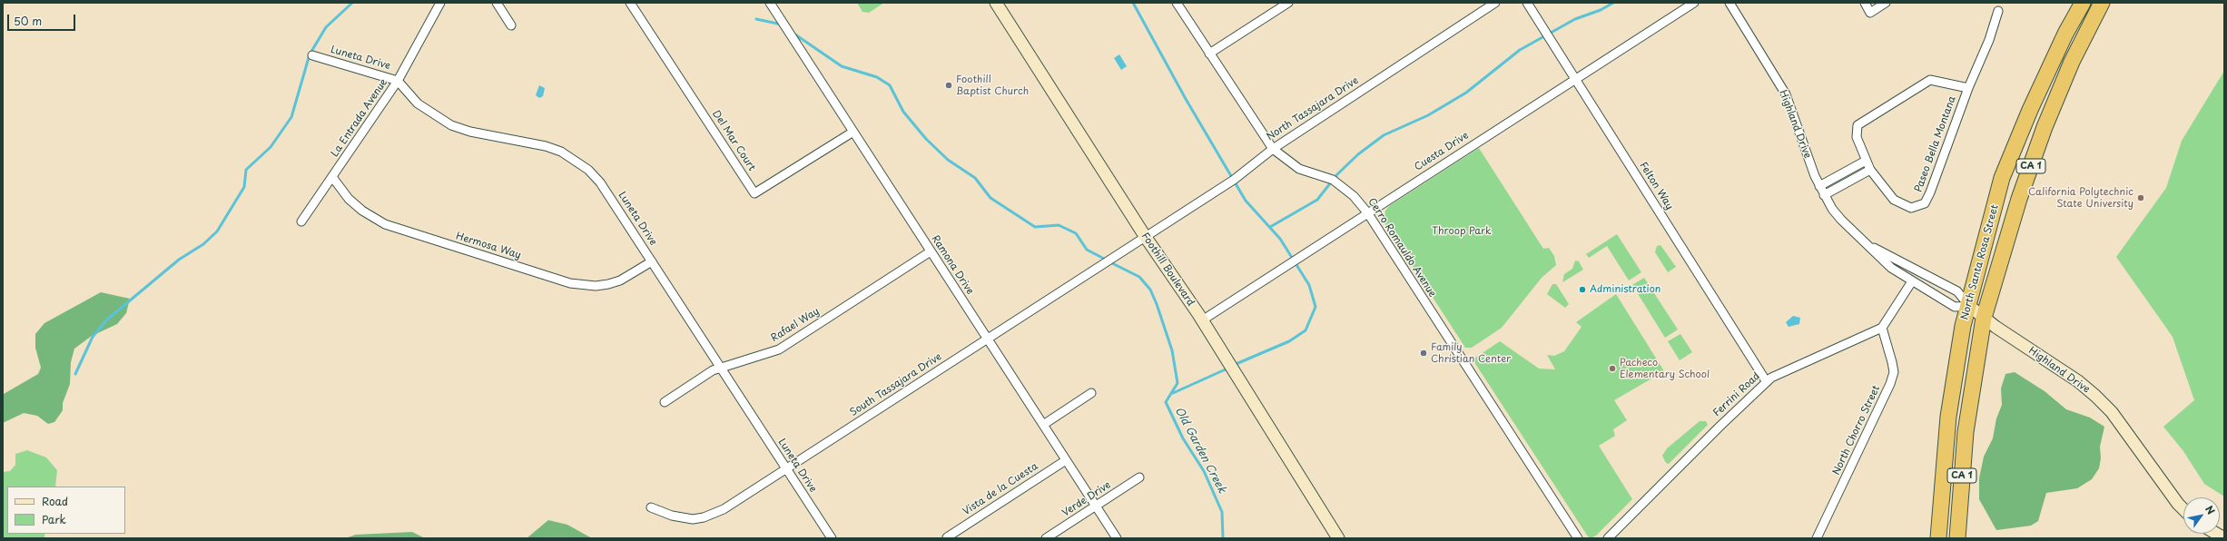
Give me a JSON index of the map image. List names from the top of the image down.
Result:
{
  "streets": {
    "highway": ["CA 1", "North Santa Rosa Street"],
    "street": [
      "Luneta Drive",
      "North Tassajara Drive",
      "La Entrada Avenue",
      "Highland Drive",
      "Del Mar Court",
      "Paseo Bella Montana",
      "Cuesta Drive",
      "Felton Way",
      "Hermosa Way",
      "Cerro Romauldo Avenue",
      "Ramona Drive",
      "Foothill Boulevard",
      "Rafael Way",
      "South Tassajara Drive",
      "Ferrini Road",
      "North Chorro Street",
      "Vista de la Cuesta",
      "Verde Drive"
    ]
  },
  "crossings": [
    ["Luneta Drive", "La Entrada Avenue"],
    ["Luneta Drive", "Hermosa Way"],
    ["Luneta Drive", "Rafael Way"],
    ["Luneta Drive", "South Tassajara Drive"],
    ["North Tassajara Drive", "Cerro Romauldo Avenue"],
    ["North Tassajara Drive", "Foothill Boulevard"],
    ["North Tassajara Drive", "South Tassajara Drive"],
    ["La Entrada Avenue", "Hermosa Way"],
    ["Highland Drive", "North Santa Rosa Street"],
    ["Del Mar Court", "Ramona Drive"],
    ["Cuesta Drive", "Felton Way"],
    ["Cuesta Drive", "Cerro Romauldo Avenue"],
    ["Cuesta Drive", "Foothill Boulevard"],
    ["Felton Way", "Ferrini Road"],
    ["Ramona Drive", "Rafael Way"],
    ["Ramona Drive", "South Tassajara Drive"],
    ["Ramona Drive", "Vista de la Cuesta"],
    ["Ramona Drive", "Verde Drive"],
    ["Foothill Boulevard", "South Tassajara Drive"],
    ["Ferrini Road", "North Chorro Street"]
  ],
  "water": ["Old Garden Creek"],
  "parks": ["Throop Park"],
  "places": [
    "Foothill Baptist Church",
    "California Polytechnic State University",
    "Administration",
    "Family Christian Center",
    "Pacheco Elementary School"
  ],
  "legend": ["Road", "Park"],
  "scale_bar": "50 m",
  "north": "top right"
}
